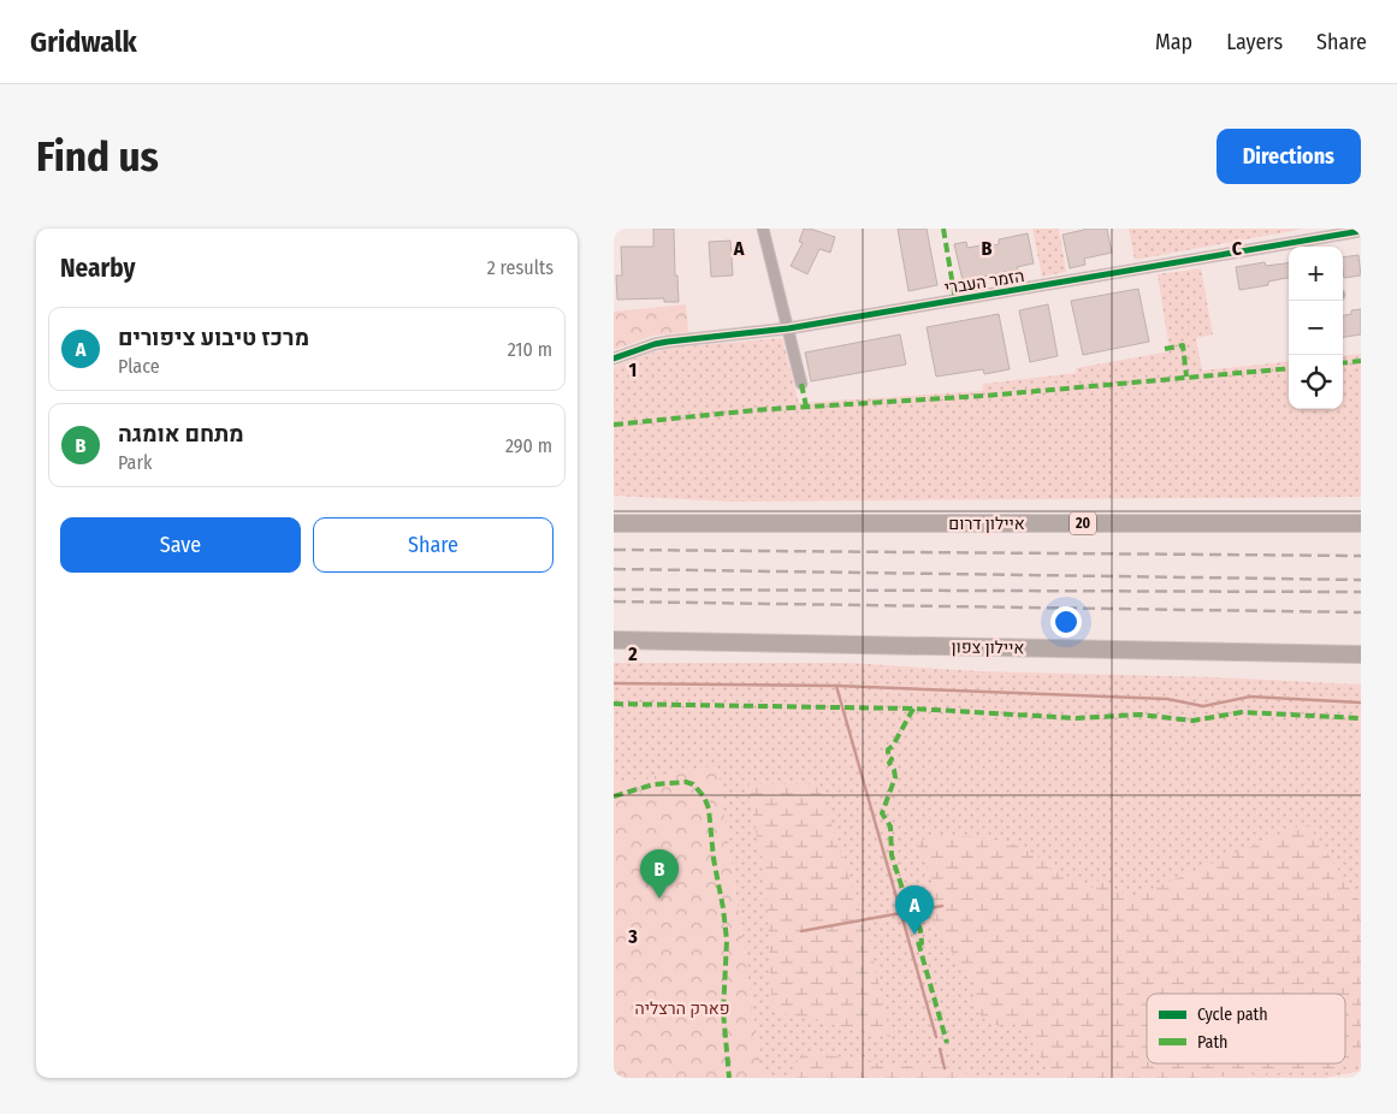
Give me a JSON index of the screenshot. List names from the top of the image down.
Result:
{
  "streets": {
    "highway": ["איילון דרום", "20", "איילון צפון"],
    "street": ["הזמר העברי"]
  },
  "parks": ["פארק הרצליה"],
  "legend": ["Cycle path", "Path"],
  "page": {
    "header": "Gridwalk",
    "nav": ["Map", "Layers", "Share"],
    "buttons": [
      "Directions",
      ["Save", "Share"]
    ],
    "title": "Find us",
    "heading": ["Nearby", "2 results"],
    "map_buttons": ["+", "−"],
    "list": [
      {
        "mark": "A",
        "name": "מרכז טיבוע ציפורים",
        "note": "Place",
        "value": "210 m"
      },
      {
        "mark": "B",
        "name": "מתחם אומגה",
        "note": "Park",
        "value": "290 m"
      }
    ],
    "pins": ["B", "A"]
  },
  "grid": {
    "columns": ["A", "B", "C"],
    "rows": ["1", "2", "3"]
  }
}
